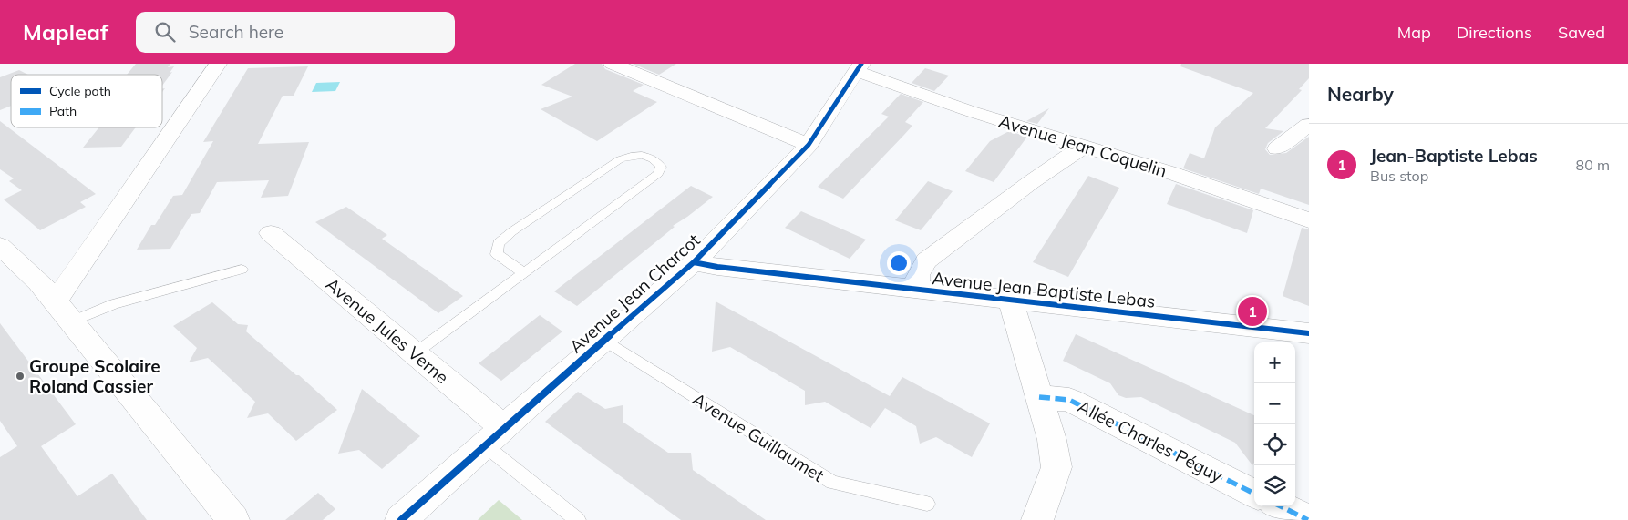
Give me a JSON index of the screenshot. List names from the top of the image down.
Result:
{
  "streets": {
    "street": [
      "Avenue Jean Coquelin",
      "Avenue Jean Baptiste Lebas",
      "Avenue Jean Charcot",
      "Avenue Jules Verne",
      "Allée Charles Péguy"
    ],
    "lane": ["Avenue Guillaumet"]
  },
  "crossings": [
    ["Avenue Jean Coquelin", "Avenue Jean Charcot"],
    ["Avenue Jean Baptiste Lebas", "Avenue Jean Charcot"],
    ["Avenue Jean Charcot", "Avenue Jules Verne"],
    ["Avenue Jean Charcot", "Avenue Guillaumet"]
  ],
  "places": ["Groupe Scolaire Roland Cassier"],
  "legend": ["Cycle path", "Path"],
  "page": {
    "header": "Mapleaf",
    "search": "Search here",
    "nav": ["Map", "Directions", "Saved"],
    "heading": "Nearby",
    "list": [
      {
        "mark": "1",
        "name": "Jean-Baptiste Lebas",
        "note": "Bus stop",
        "value": "80 m"
      }
    ],
    "pins": "1",
    "map_buttons": ["+", "−"]
  }
}
